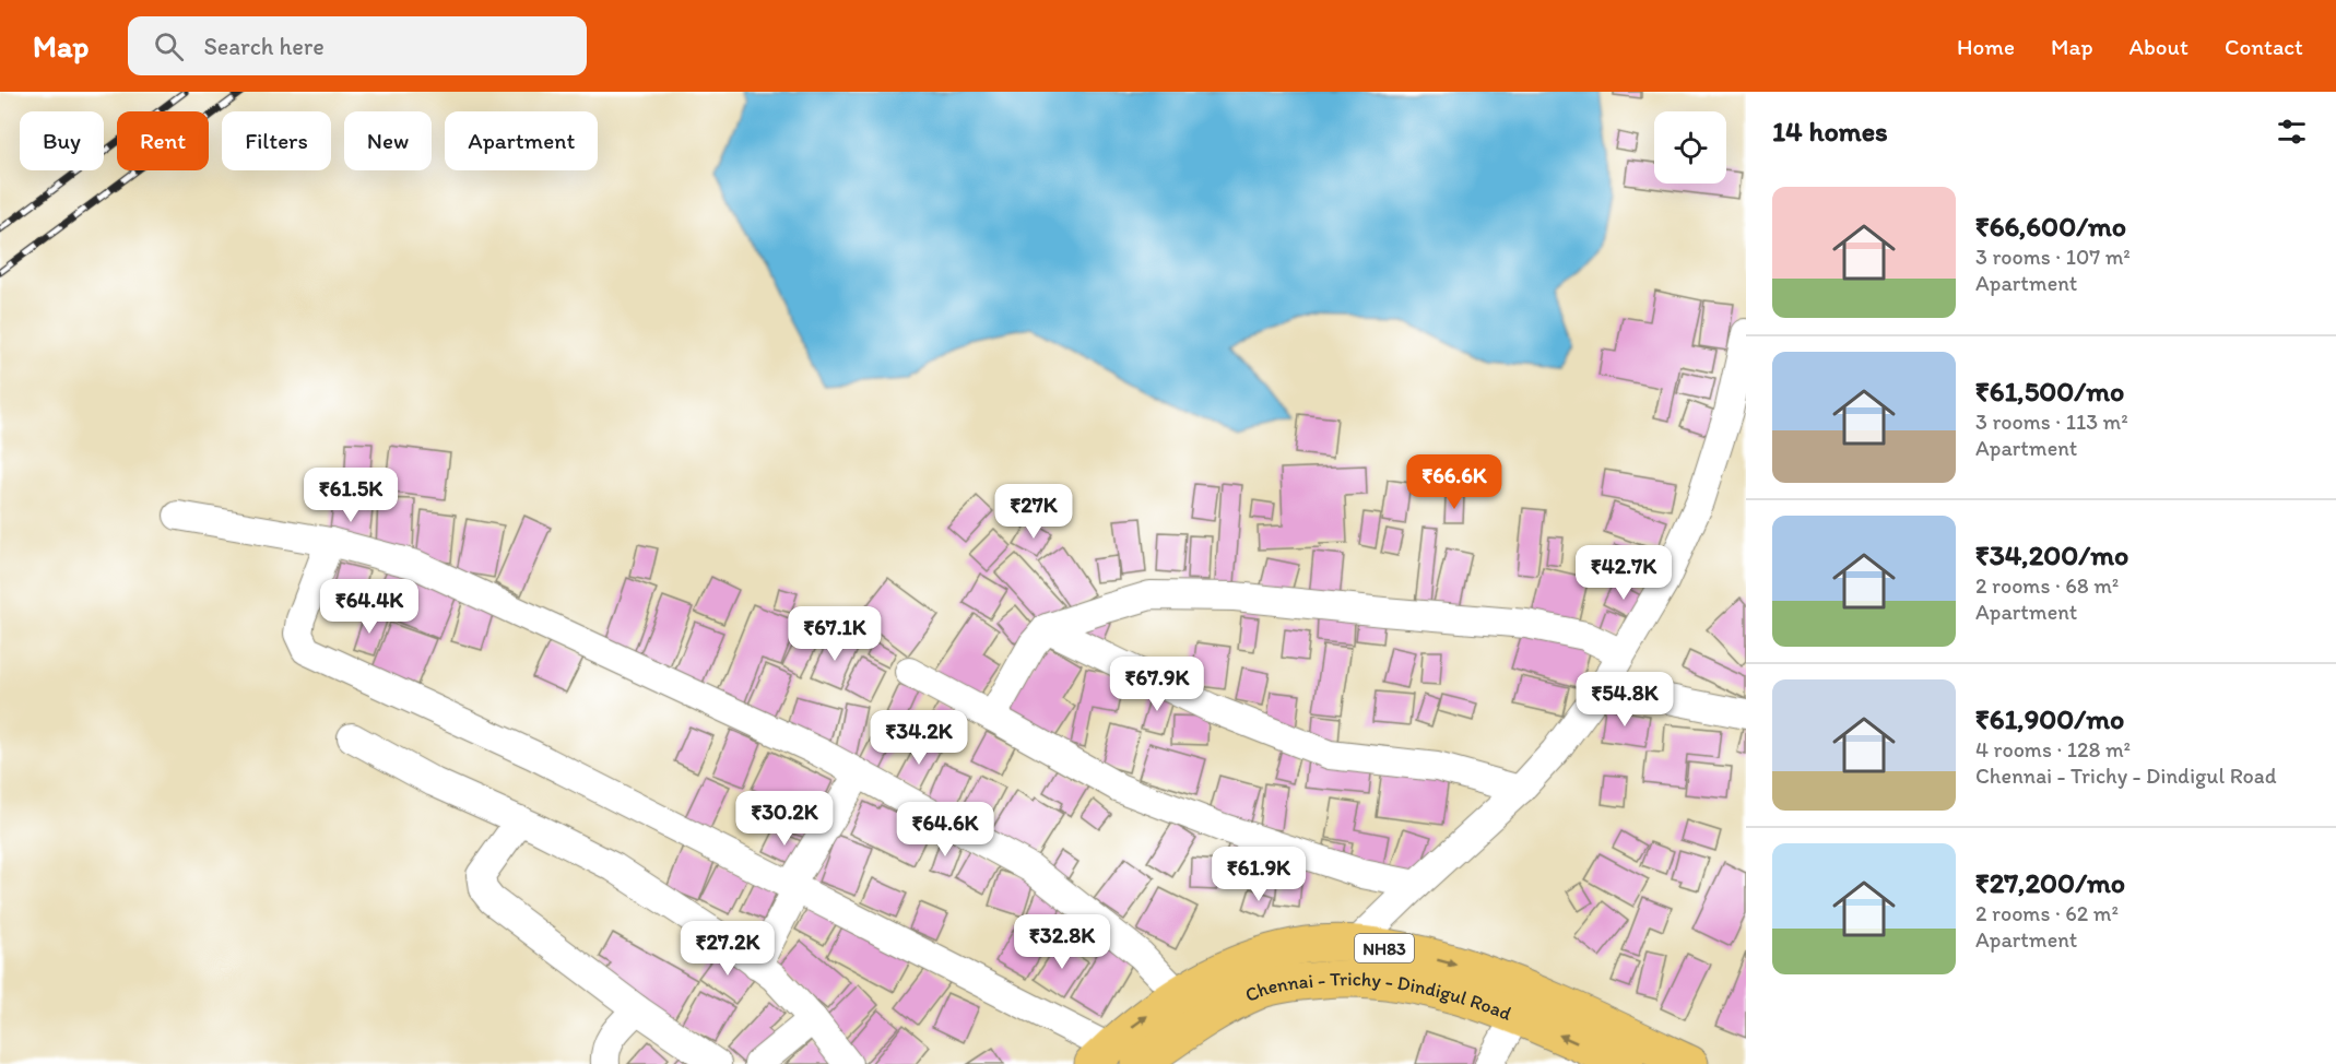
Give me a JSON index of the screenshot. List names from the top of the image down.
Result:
{
  "streets": {
    "highway": ["NH83", "Chennai - Trichy - Dindigul Road"]
  },
  "page": {
    "header": "Map",
    "search": "Search here",
    "nav": [
      "Home",
      "Map",
      "About",
      "Contact"
    ],
    "heading": "14 homes",
    "chip": [
      "Buy",
      "Rent",
      "Filters",
      "New",
      "Apartment"
    ],
    "list": [
      {
        "name": "₹66,600/mo",
        "note": "3 rooms · 107 m² · Apartment"
      },
      {
        "name": "₹61,500/mo",
        "note": "3 rooms · 113 m² · Apartment"
      },
      {
        "name": "₹34,200/mo",
        "note": "2 rooms · 68 m² · Apartment"
      },
      {
        "name": "₹61,900/mo",
        "note": "4 rooms · 128 m² · Chennai - Trichy - Dindigul Road"
      },
      {
        "name": "₹27,200/mo",
        "note": "2 rooms · 62 m² · Apartment"
      }
    ],
    "price": [
      "₹66.6K",
      "₹61.5K",
      "₹27K",
      "₹42.7K",
      "₹64.4K",
      "₹67.1K",
      "₹67.9K",
      "₹54.8K",
      "₹34.2K",
      "₹30.2K",
      "₹64.6K",
      "₹61.9K",
      "₹32.8K",
      "₹27.2K"
    ]
  }
}
